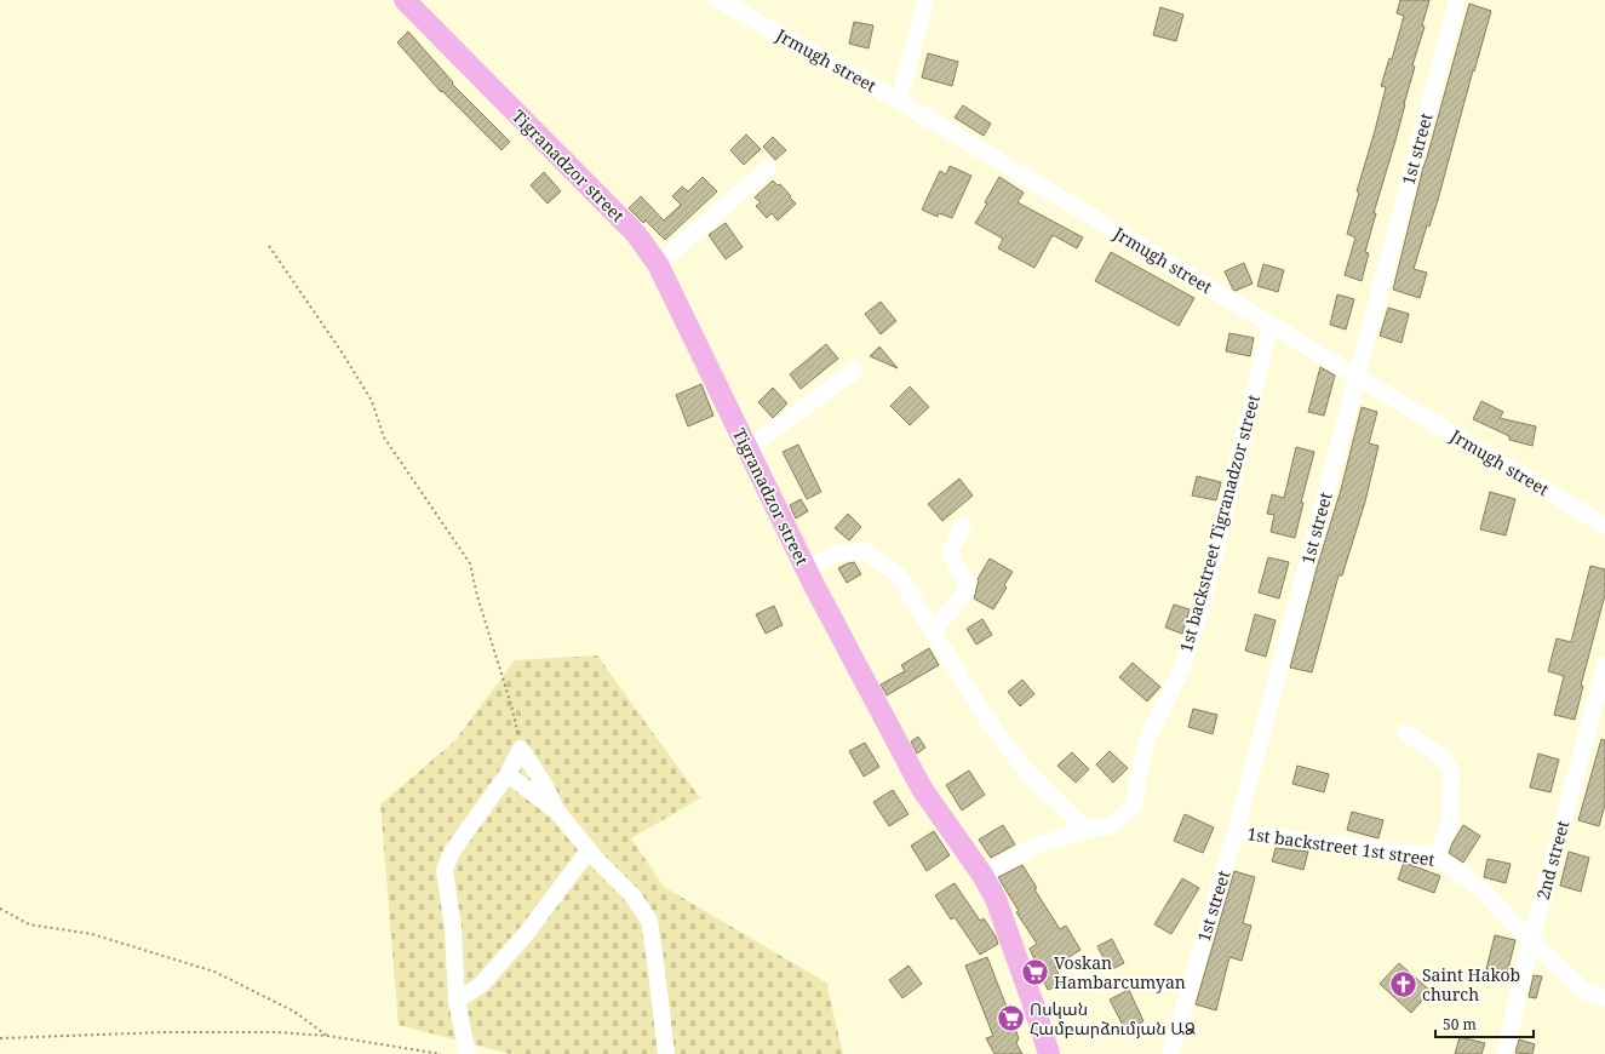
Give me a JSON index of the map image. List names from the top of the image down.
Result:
{
  "streets": {
    "main road": ["Tigranadzor street"],
    "street": [
      "Jrmugh street",
      "1st street",
      "1st backstreet Tigranadzor street",
      "1st backstreet 1st street",
      "2nd street"
    ]
  },
  "crossings": [
    ["Jrmugh street", "1st street"],
    ["Jrmugh street", "1st backstreet Tigranadzor street"],
    ["1st street", "1st backstreet 1st street"],
    ["Tigranadzor street", "1st backstreet Tigranadzor street"],
    ["1st backstreet 1st street", "2nd street"]
  ],
  "places": {
    "supermarket": ["Voskan Hambarcumyan", "Ոսկան Համբարձումյան ԱՁ"],
    "church": ["Saint Hakob church"]
  },
  "scale_bar": "50 m"
}
